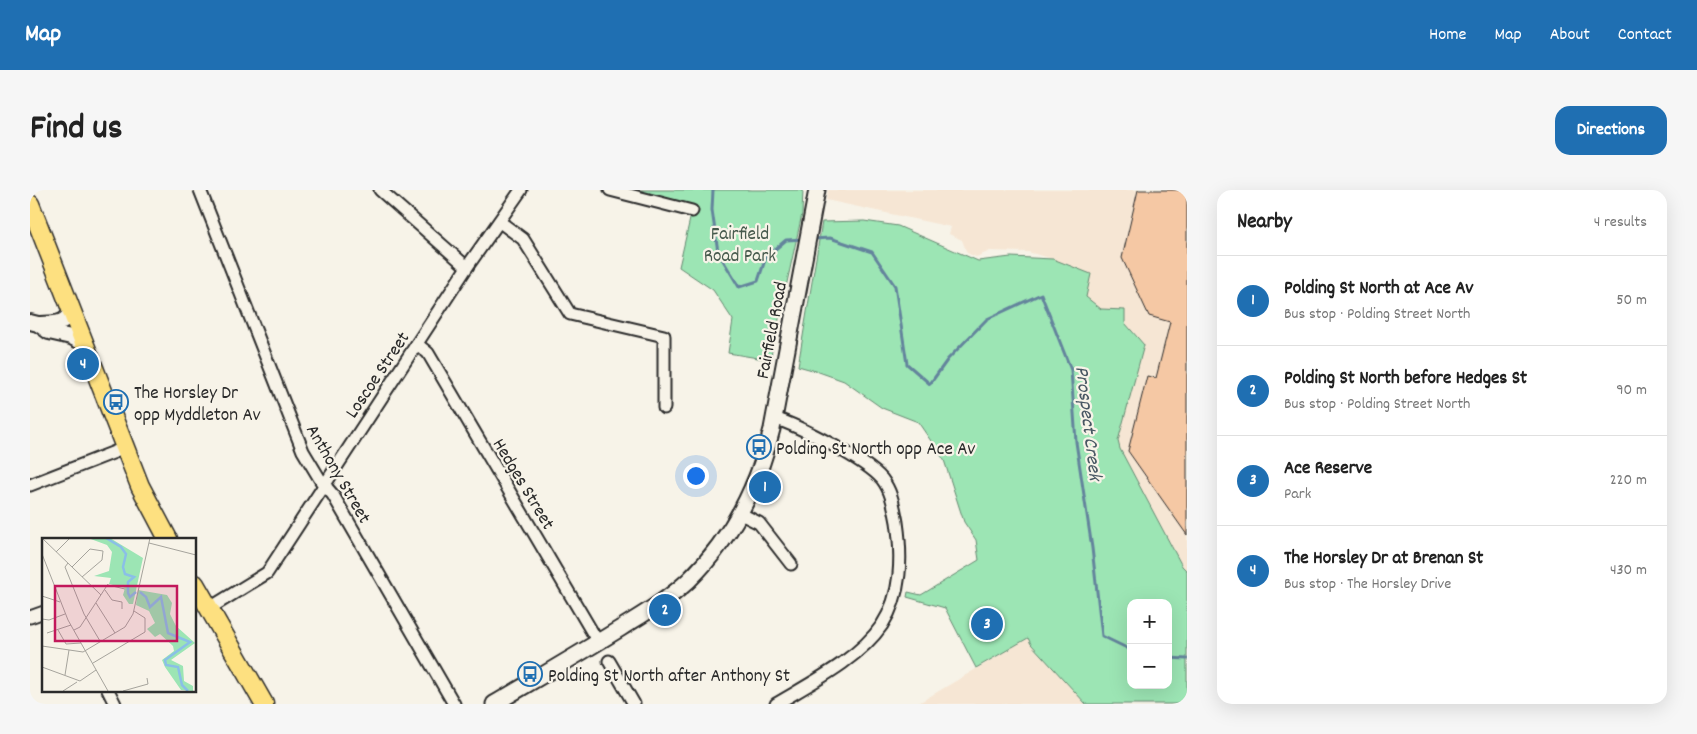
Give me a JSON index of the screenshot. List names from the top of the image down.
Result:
{
  "streets": {
    "main road": ["Fairfield Road"],
    "street": ["Loscoe Street", "Anthony Street", "Hedges Street"]
  },
  "crossings": [
    ["Fairfield Road", "Hedges Street"],
    ["Loscoe Street", "Anthony Street"],
    ["Loscoe Street", "Hedges Street"]
  ],
  "water": ["Prospect Creek"],
  "parks": ["Fairfield Road Park"],
  "places": {
    "bus stop": ["The Horsley Dr opp Myddleton Av", "Polding St North opp Ace Av", "Polding St North after Anthony St"]
  },
  "page": {
    "header": "Map",
    "nav": [
      "Home",
      "Map",
      "About",
      "Contact"
    ],
    "title": "Find us",
    "buttons": "Directions",
    "heading": ["Nearby", "4 results"],
    "list": [
      {
        "mark": "1",
        "name": "Polding St North at Ace Av",
        "note": "Bus stop · Polding Street North",
        "value": "50 m"
      },
      {
        "mark": "2",
        "name": "Polding St North before Hedges St",
        "note": "Bus stop · Polding Street North",
        "value": "90 m"
      },
      {
        "mark": "3",
        "name": "Ace Reserve",
        "note": "Park",
        "value": "220 m"
      },
      {
        "mark": "4",
        "name": "The Horsley Dr at Brenan St",
        "note": "Bus stop · The Horsley Drive",
        "value": "430 m"
      }
    ],
    "pins": [
      "4",
      "1",
      "2",
      "3"
    ],
    "map_buttons": ["+", "−"]
  }
}
